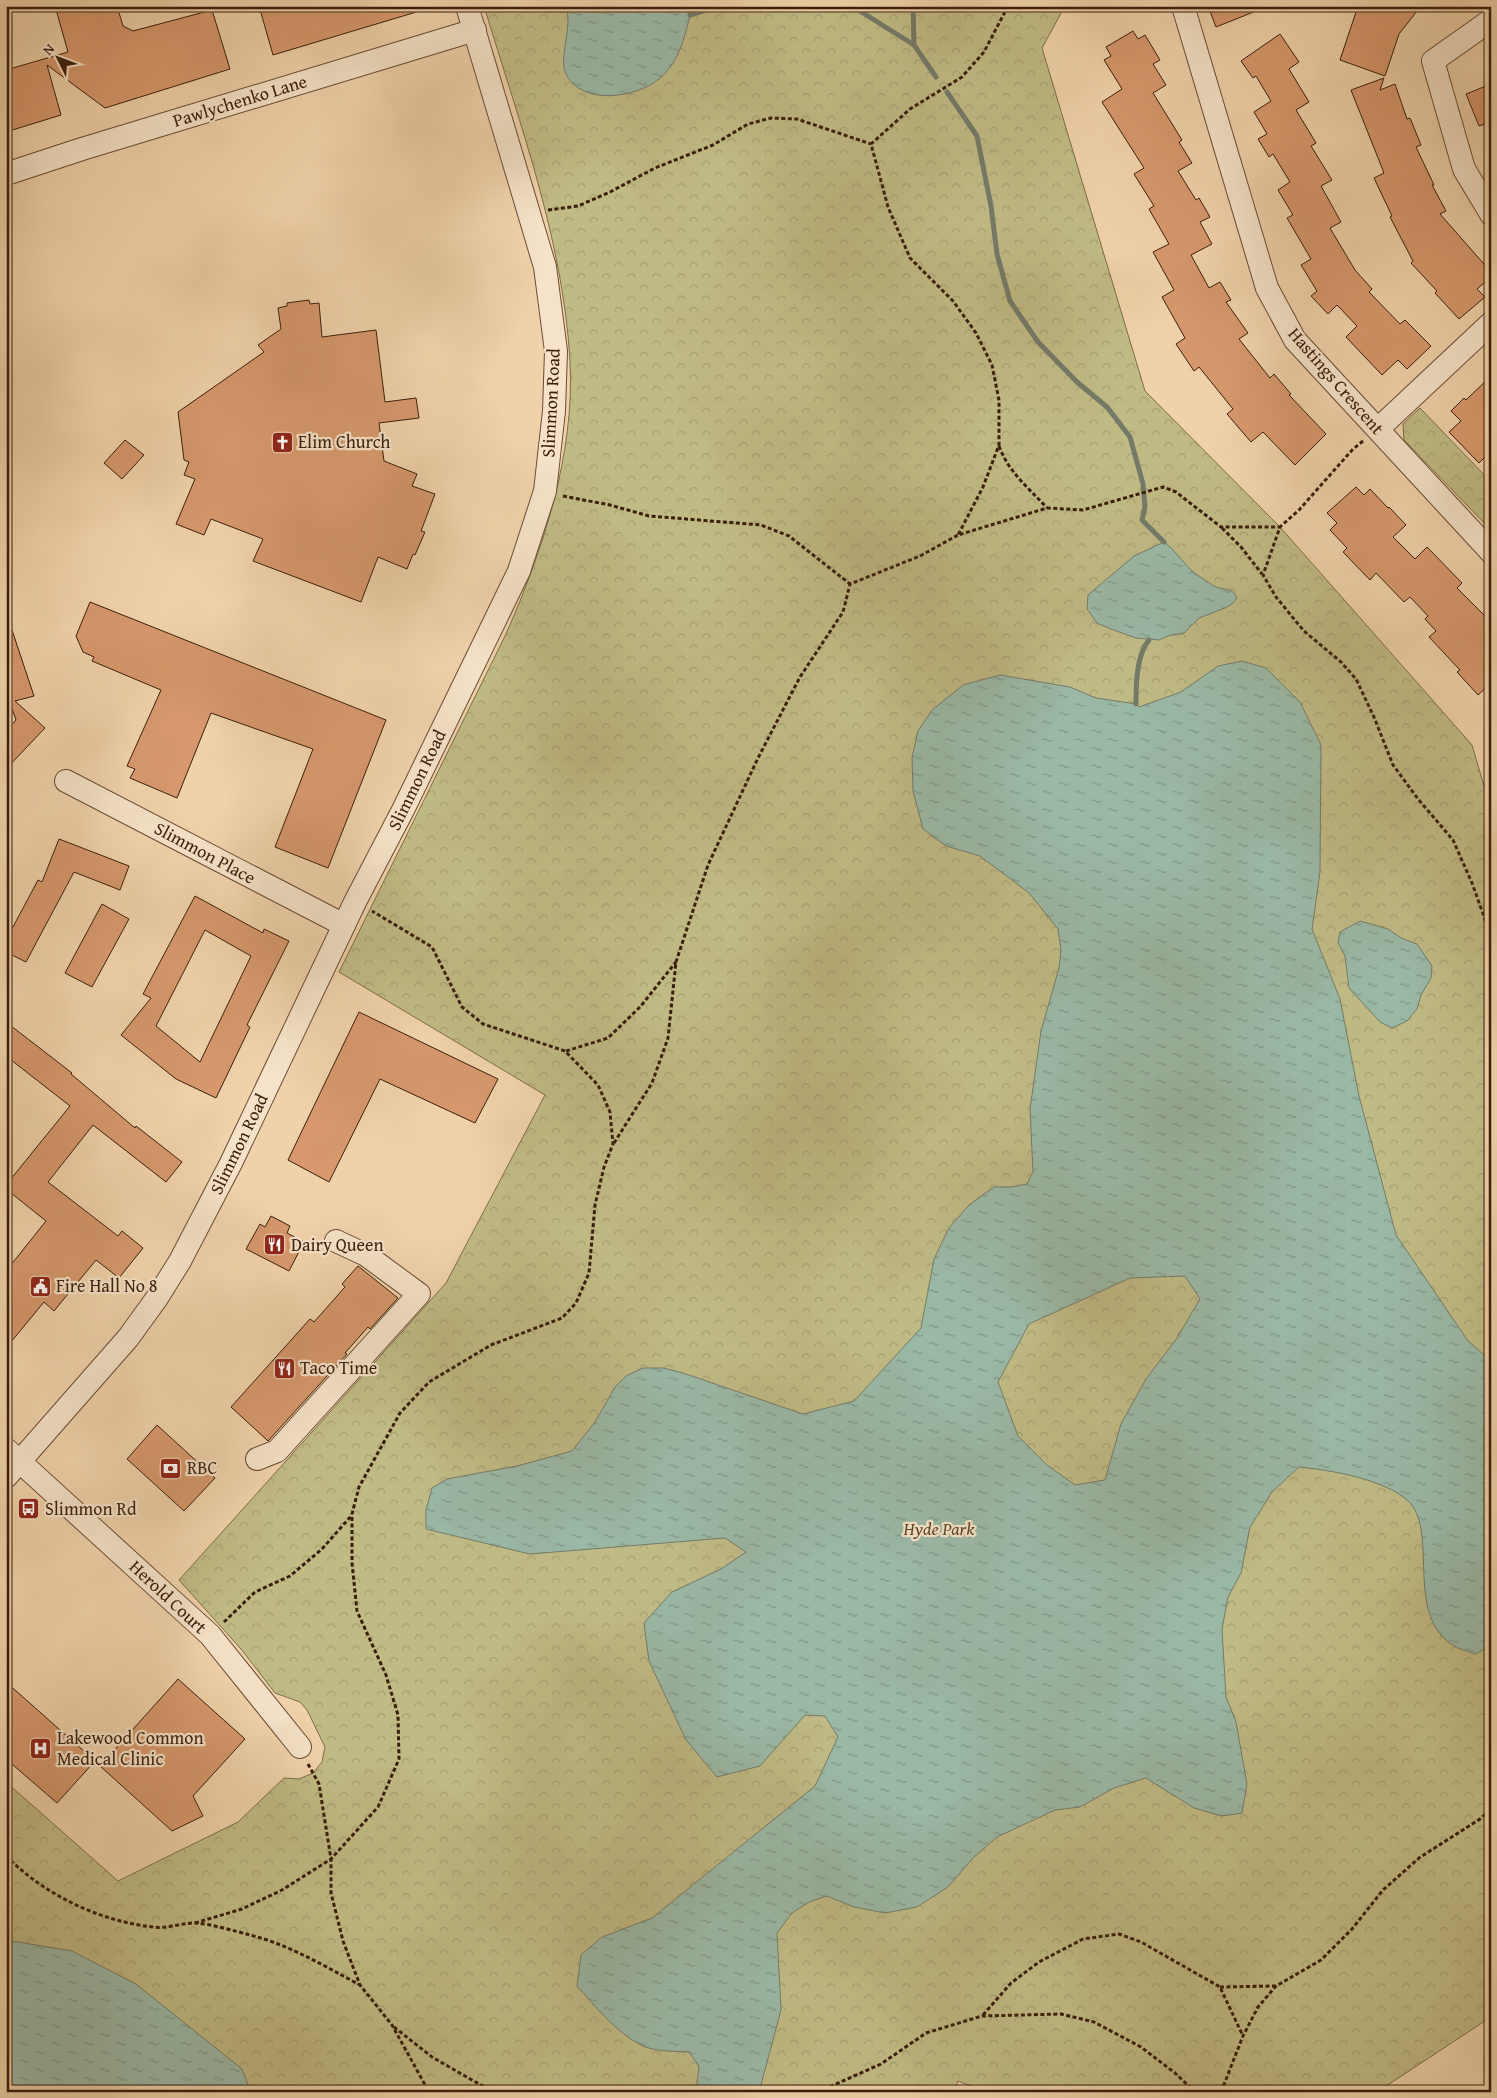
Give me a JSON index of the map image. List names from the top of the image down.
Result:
{
  "streets": {
    "street": [
      "Pawlychenko Lane",
      "Hastings Crescent",
      "Slimmon Road",
      "Slimmon Place",
      "Herold Court"
    ]
  },
  "crossings": [
    ["Pawlychenko Lane", "Slimmon Road"],
    ["Slimmon Road", "Slimmon Place"],
    ["Slimmon Road", "Herold Court"]
  ],
  "parks": ["Hyde Park"],
  "places": {
    "church": ["Elim Church"],
    "restaurant": ["Dairy Queen", "Taco Time"],
    "public building": ["Fire Hall No 8"],
    "bank": ["RBC"],
    "bus stop": ["Slimmon Rd"],
    "hospital": ["Lakewood Common Medical Clinic"]
  },
  "north": "top left"
}
